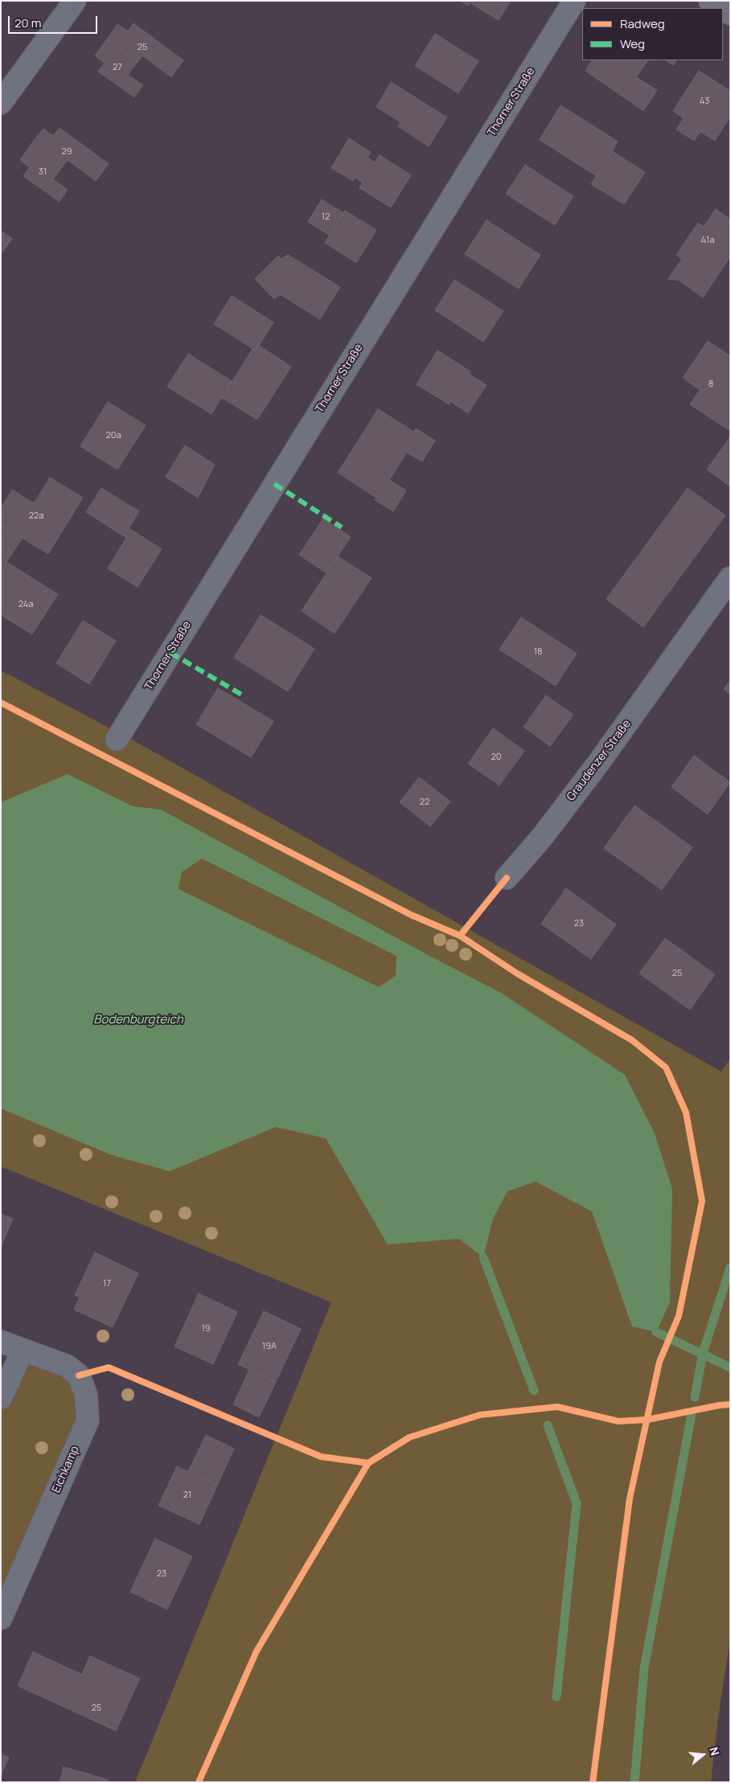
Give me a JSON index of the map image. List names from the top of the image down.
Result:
{
  "streets": {
    "street": ["Thorner Straße", "Graudenzer Straße", "Eichkamp"]
  },
  "water": ["Bodenburgteich"],
  "house_numbers": [
    "25",
    "27",
    "43",
    "29",
    "31",
    "12",
    "41a",
    "8",
    "20a",
    "22a",
    "24a",
    "18",
    "20",
    "22",
    "23",
    "25",
    "17",
    "19",
    "19A",
    "21",
    "23",
    "25"
  ],
  "legend": ["Radweg", "Weg"],
  "scale_bar": "20 m",
  "north": "right"
}
